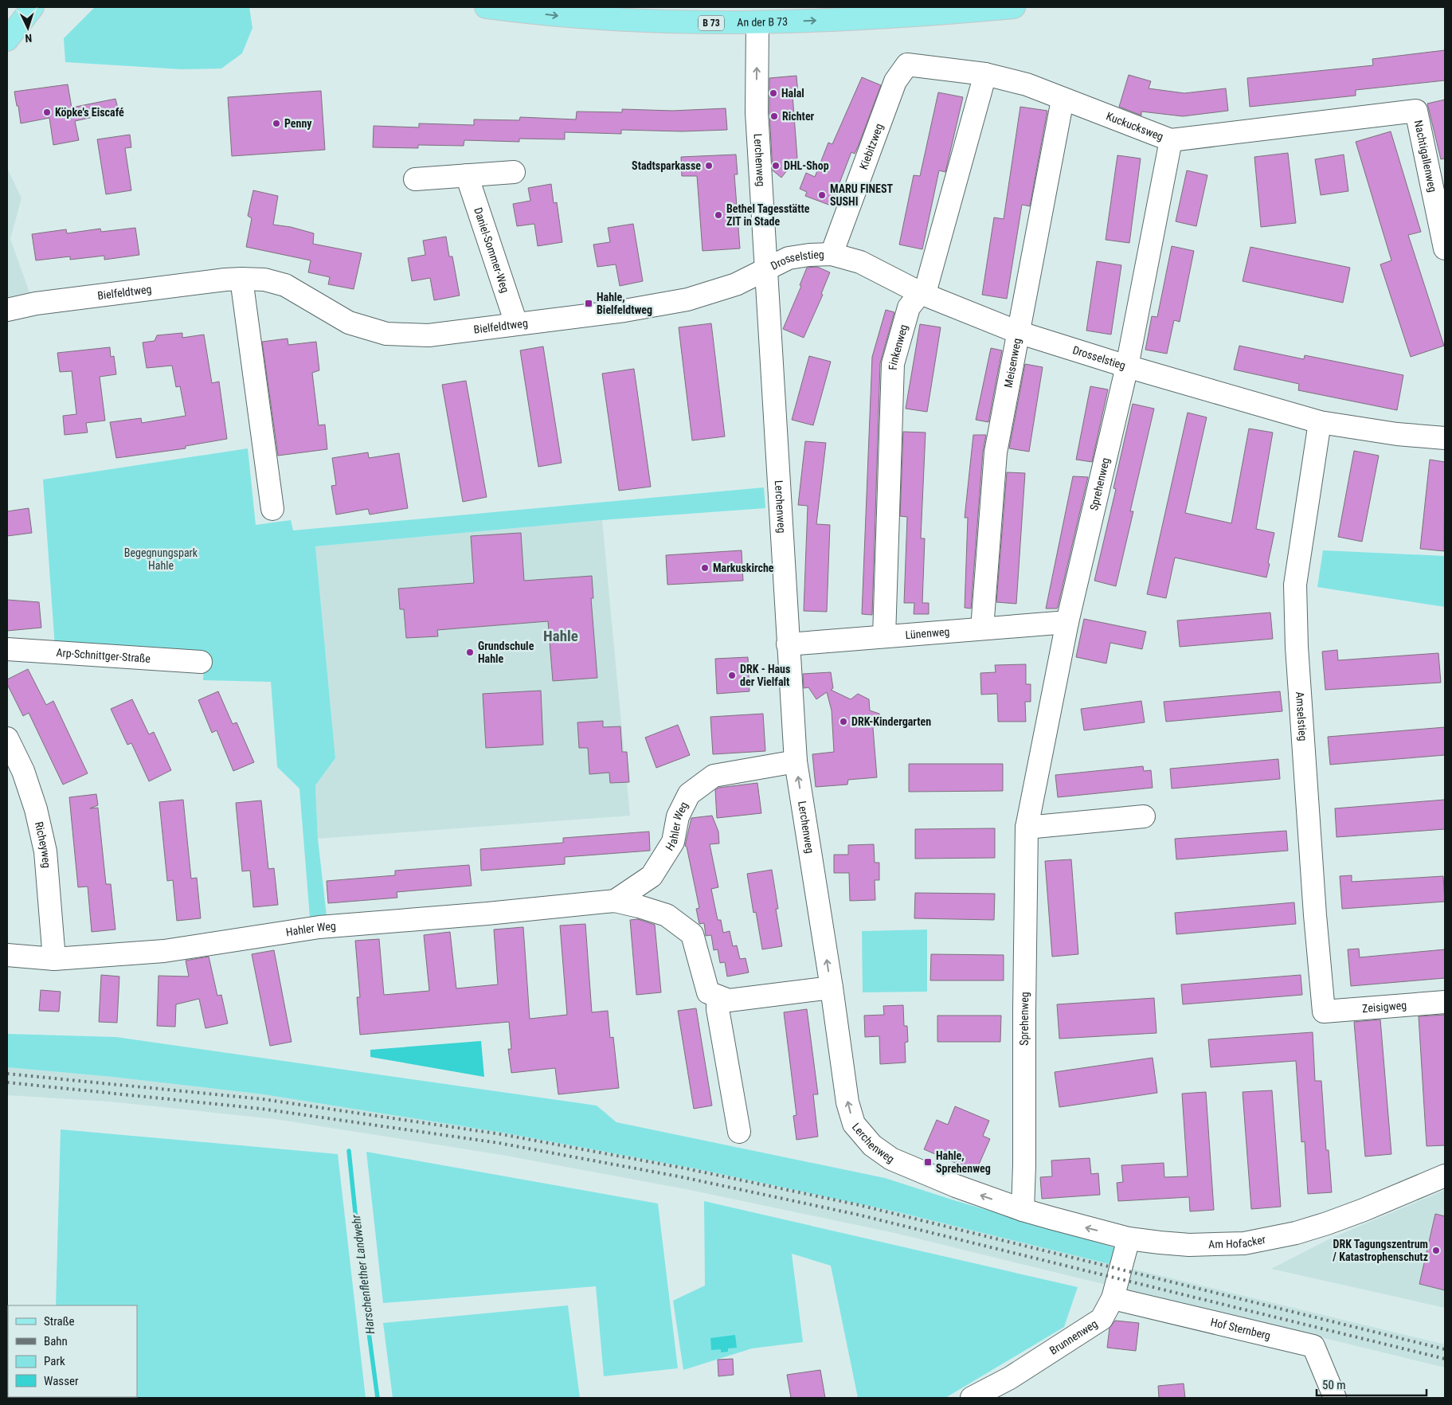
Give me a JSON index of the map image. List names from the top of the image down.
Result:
{
  "streets": {
    "main road": ["An der B 73", "B 73"],
    "street": [
      "Kuckucksweg",
      "Kiebitzweg",
      "Nachtigallenweg",
      "Lerchenweg",
      "Daniel-Sommer-Weg",
      "Drosselstieg",
      "Bielfeldtweg",
      "Finkenweg",
      "Meisenweg",
      "Sprehenweg",
      "Lünenweg",
      "Arp-Schnittger-Straße",
      "Amselstieg",
      "Hahler Weg",
      "Richeyweg",
      "Zeisigweg",
      "Am Hofacker",
      "Hof Sternberg",
      "Brunnenweg"
    ]
  },
  "crossings": [
    ["An der B 73", "Lerchenweg"],
    ["Kuckucksweg", "Kiebitzweg"],
    ["Kuckucksweg", "Nachtigallenweg"],
    ["Kuckucksweg", "Finkenweg"],
    ["Kuckucksweg", "Meisenweg"],
    ["Kuckucksweg", "Sprehenweg"],
    ["Kiebitzweg", "Drosselstieg"],
    ["Lerchenweg", "Drosselstieg"],
    ["Lerchenweg", "Bielfeldtweg"],
    ["Lerchenweg", "Sprehenweg"],
    ["Lerchenweg", "Lünenweg"],
    ["Lerchenweg", "Hahler Weg"],
    ["Lerchenweg", "Am Hofacker"],
    ["Daniel-Sommer-Weg", "Bielfeldtweg"],
    ["Drosselstieg", "Bielfeldtweg"],
    ["Drosselstieg", "Finkenweg"],
    ["Drosselstieg", "Meisenweg"],
    ["Drosselstieg", "Sprehenweg"],
    ["Drosselstieg", "Amselstieg"],
    ["Finkenweg", "Lünenweg"],
    ["Meisenweg", "Lünenweg"],
    ["Sprehenweg", "Lünenweg"],
    ["Sprehenweg", "Am Hofacker"],
    ["Amselstieg", "Zeisigweg"],
    ["Hahler Weg", "Richeyweg"],
    ["Am Hofacker", "Brunnenweg"],
    ["Hof Sternberg", "Brunnenweg"]
  ],
  "one_way": ["An der B 73", "Lerchenweg"],
  "districts": ["Hahle"],
  "water": ["Harschenflether Landwehr"],
  "parks": ["Begegnungspark Hahle"],
  "places": {
    "other": [
      "Halal",
      "Köpke's Eiscafé",
      "Richter",
      "Penny",
      "Stadtsparkasse",
      "DHL-Shop",
      "MARU FINEST SUSHI",
      "Bethel Tagesstätte ZIT in Stade",
      "Markuskirche",
      "Grundschule Hahle",
      "DRK - Haus der Vielfalt",
      "DRK-Kindergarten",
      "DRK Tagungszentrum / Katastrophenschutz"
    ],
    "transit": ["Hahle, Bielfeldtweg", "Hahle, Sprehenweg"]
  },
  "legend": [
    "Straße",
    "Bahn",
    "Park",
    "Wasser"
  ],
  "scale_bar": "50 m",
  "north": "bottom"
}
